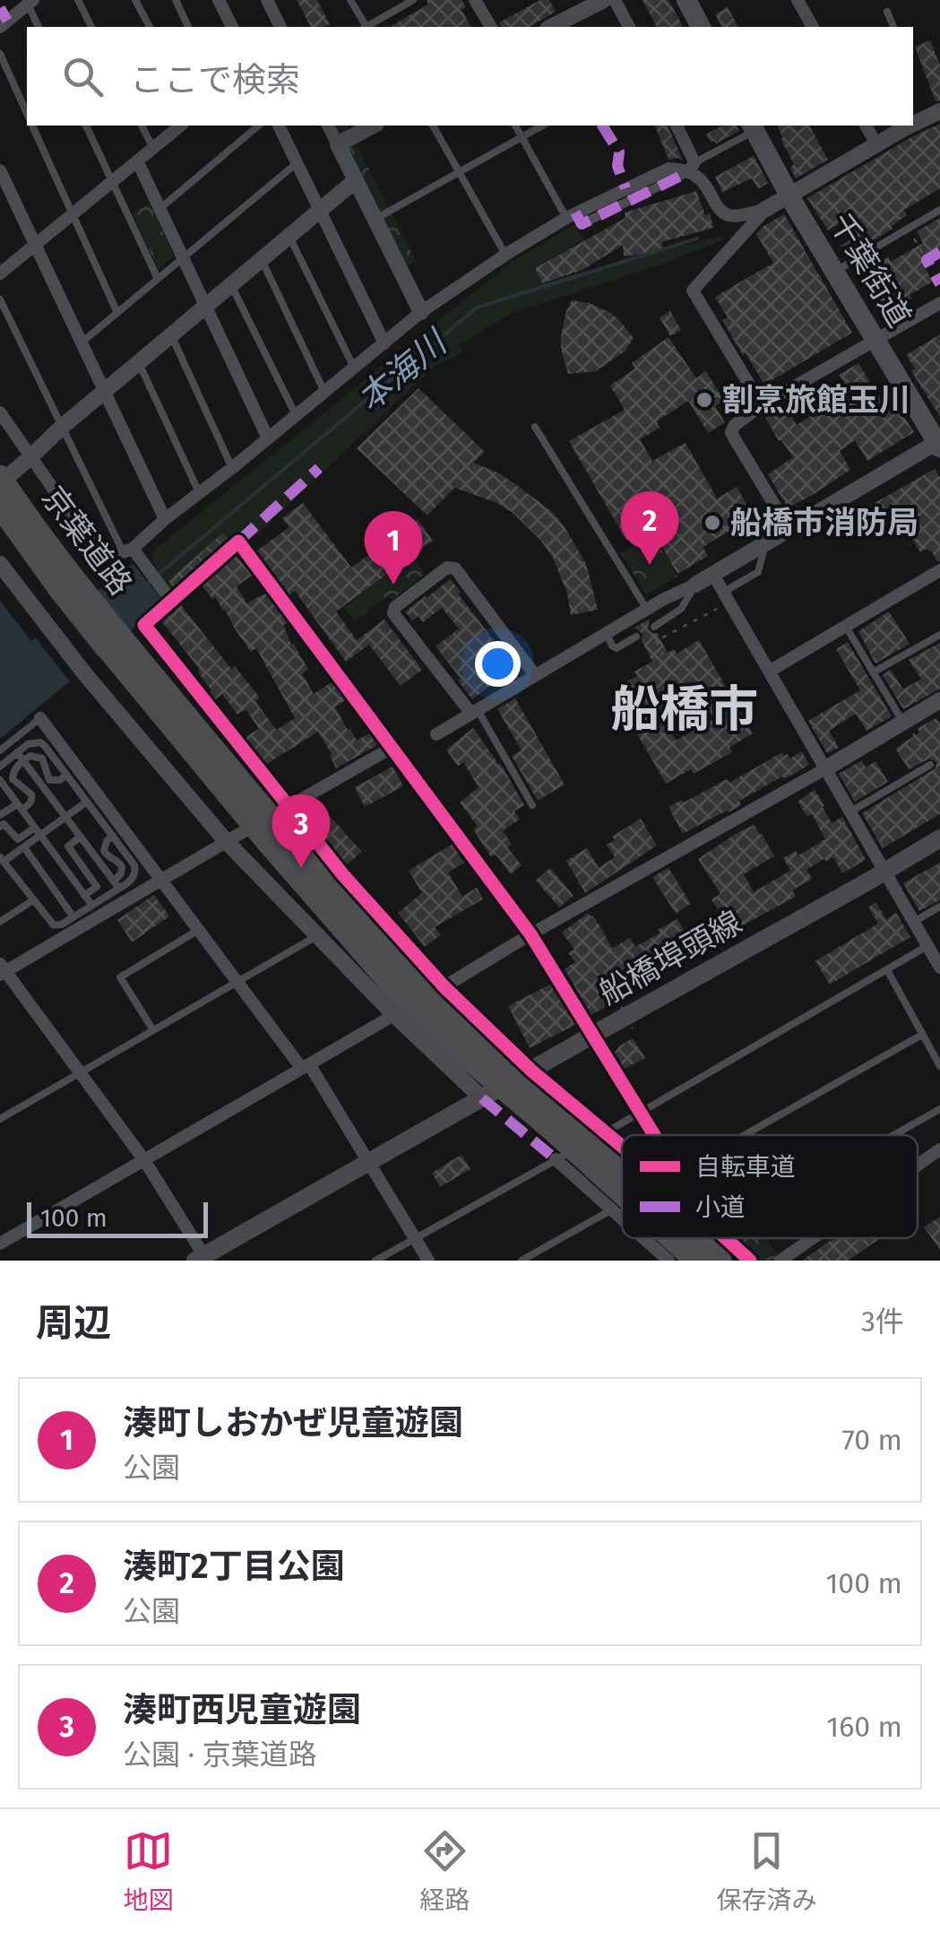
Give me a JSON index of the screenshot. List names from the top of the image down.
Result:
{
  "streets": {
    "highway": ["千葉街道", "京葉道路"],
    "main road": ["船橋埠頭線"]
  },
  "districts": ["船橋市"],
  "water": ["本海川"],
  "places": ["割烹旅館玉川", "船橋市消防局"],
  "legend": ["自転車道", "小道"],
  "scale_bar": "100 m",
  "page": {
    "search": "ここで検索",
    "pins": ["2", "1", "3"],
    "scale": "100 m",
    "heading": ["周辺", "3件"],
    "list": [
      {
        "mark": "1",
        "name": "湊町しおかぜ児童遊園",
        "note": "公園",
        "value": "70 m"
      },
      {
        "mark": "2",
        "name": "湊町2丁目公園",
        "note": "公園",
        "value": "100 m"
      },
      {
        "mark": "3",
        "name": "湊町西児童遊園",
        "note": "公園 · 京葉道路",
        "value": "160 m"
      }
    ],
    "nav": ["地図", "経路", "保存済み"]
  }
}
